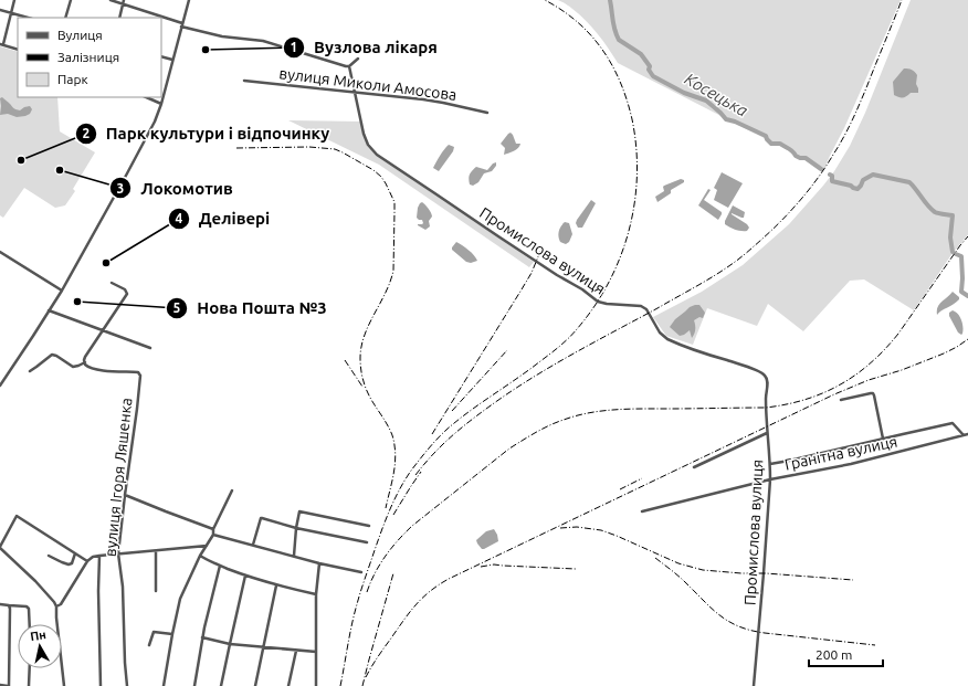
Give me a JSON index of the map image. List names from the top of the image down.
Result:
{
  "streets": {
    "street": [
      "вулиця Миколи Амосова",
      "Промислова вулиця",
      "Гранітна вулиця",
      "вулиця Ігоря Ляшенка"
    ]
  },
  "crossings": [
    ["вулиця Миколи Амосова", "Промислова вулиця"],
    ["Промислова вулиця", "Гранітна вулиця"]
  ],
  "water": ["Косецька"],
  "places": [
    "Вузлова лікаря",
    "Парк культури і відпочинку",
    "Локомотив",
    "Делівері",
    "Нова Пошта №3"
  ],
  "legend": ["Вулиця", "Залізниця", "Парк"],
  "scale_bar": "200 m",
  "north": "top"
}
